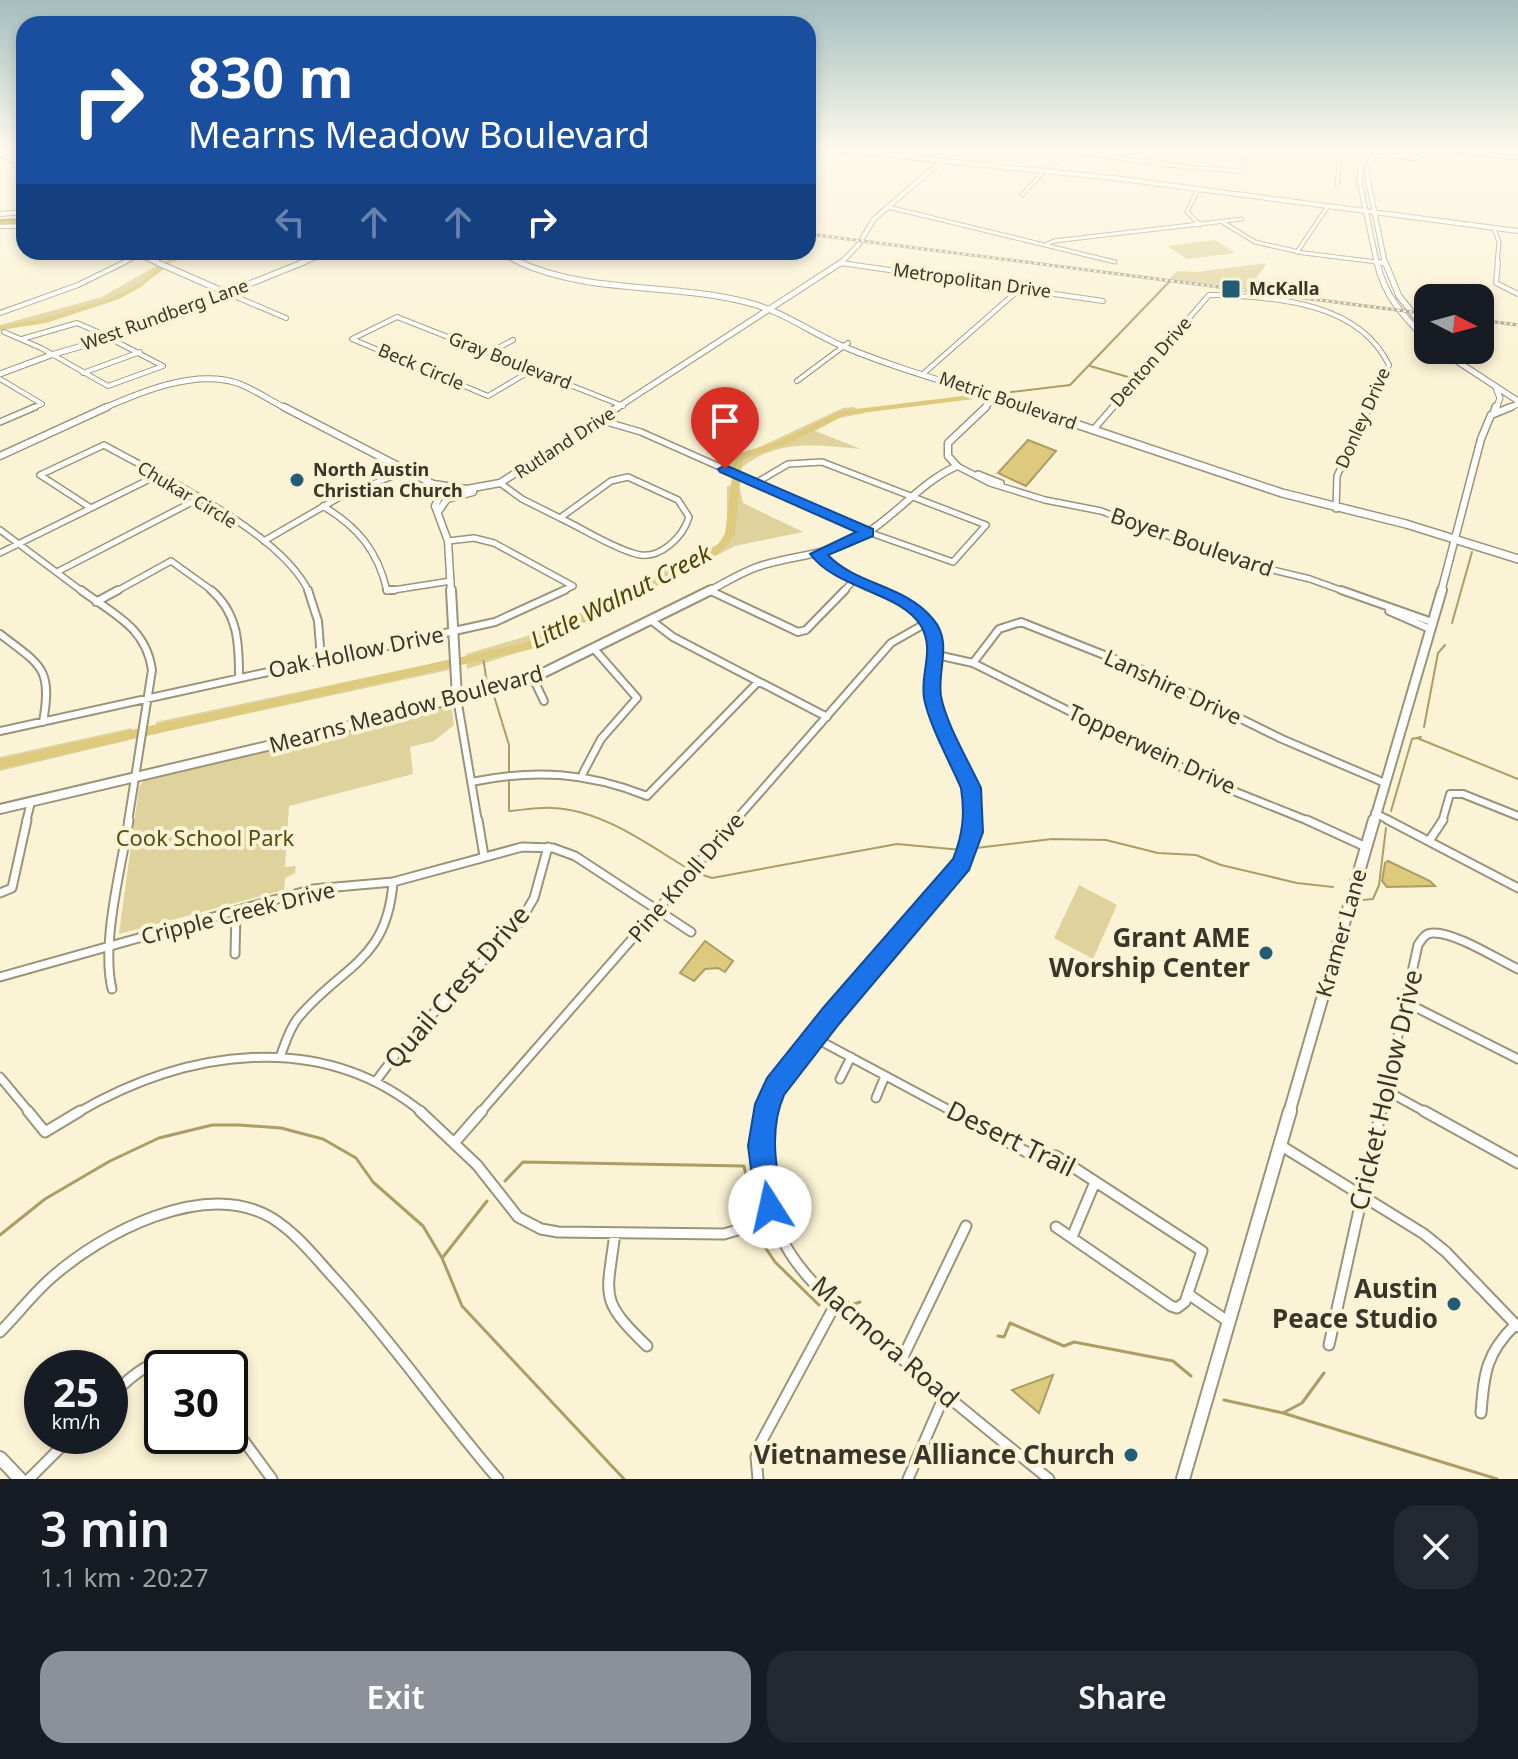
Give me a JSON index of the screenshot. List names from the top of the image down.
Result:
{
  "streets": {
    "main road": ["West Rundberg Lane", "Metric Boulevard"],
    "street": [
      "Metropolitan Drive",
      "Gray Boulevard",
      "Denton Drive",
      "Beck Circle",
      "Donley Drive",
      "Rutland Drive",
      "Chukar Circle",
      "Boyer Boulevard",
      "Oak Hollow Drive",
      "Lanshire Drive",
      "Mearns Meadow Boulevard",
      "Topperwein Drive",
      "Pine Knoll Drive",
      "Cripple Creek Drive",
      "Kramer Lane",
      "Quail Crest Drive",
      "Cricket Hollow Drive",
      "Desert Trail",
      "Macmora Road"
    ]
  },
  "crossings": [
    ["Metropolitan Drive", "Rutland Drive"],
    ["Gray Boulevard", "Beck Circle"],
    ["Gray Boulevard", "Rutland Drive"],
    ["Denton Drive", "Metric Boulevard"],
    ["Denton Drive", "Donley Drive"],
    ["Metric Boulevard", "Donley Drive"],
    ["Metric Boulevard", "Rutland Drive"],
    ["Metric Boulevard", "Kramer Lane"],
    ["Chukar Circle", "Oak Hollow Drive"],
    ["Boyer Boulevard", "Mearns Meadow Boulevard"],
    ["Boyer Boulevard", "Kramer Lane"],
    ["Lanshire Drive", "Topperwein Drive"],
    ["Lanshire Drive", "Kramer Lane"],
    ["Topperwein Drive", "Kramer Lane"],
    ["Topperwein Drive", "Macmora Road"],
    ["Pine Knoll Drive", "Cripple Creek Drive"],
    ["Pine Knoll Drive", "Macmora Road"],
    ["Cripple Creek Drive", "Quail Crest Drive"],
    ["Desert Trail", "Macmora Road"]
  ],
  "water": ["Little Walnut Creek"],
  "parks": ["Cook School Park"],
  "places": {
    "transit": ["McKalla"],
    "other": [
      "North Austin Christian Church",
      "Grant AME Worship Center",
      "Austin Peace Studio",
      "Vietnamese Alliance Church"
    ]
  },
  "north": "right",
  "page": {
    "turn": ["830 m", "Mearns Meadow Boulevard"],
    "speed": "25 km/h",
    "limit": "30",
    "heading": ["3 min", "1.1 km · 20:27"],
    "buttons": ["Exit", "Share"]
  }
}
